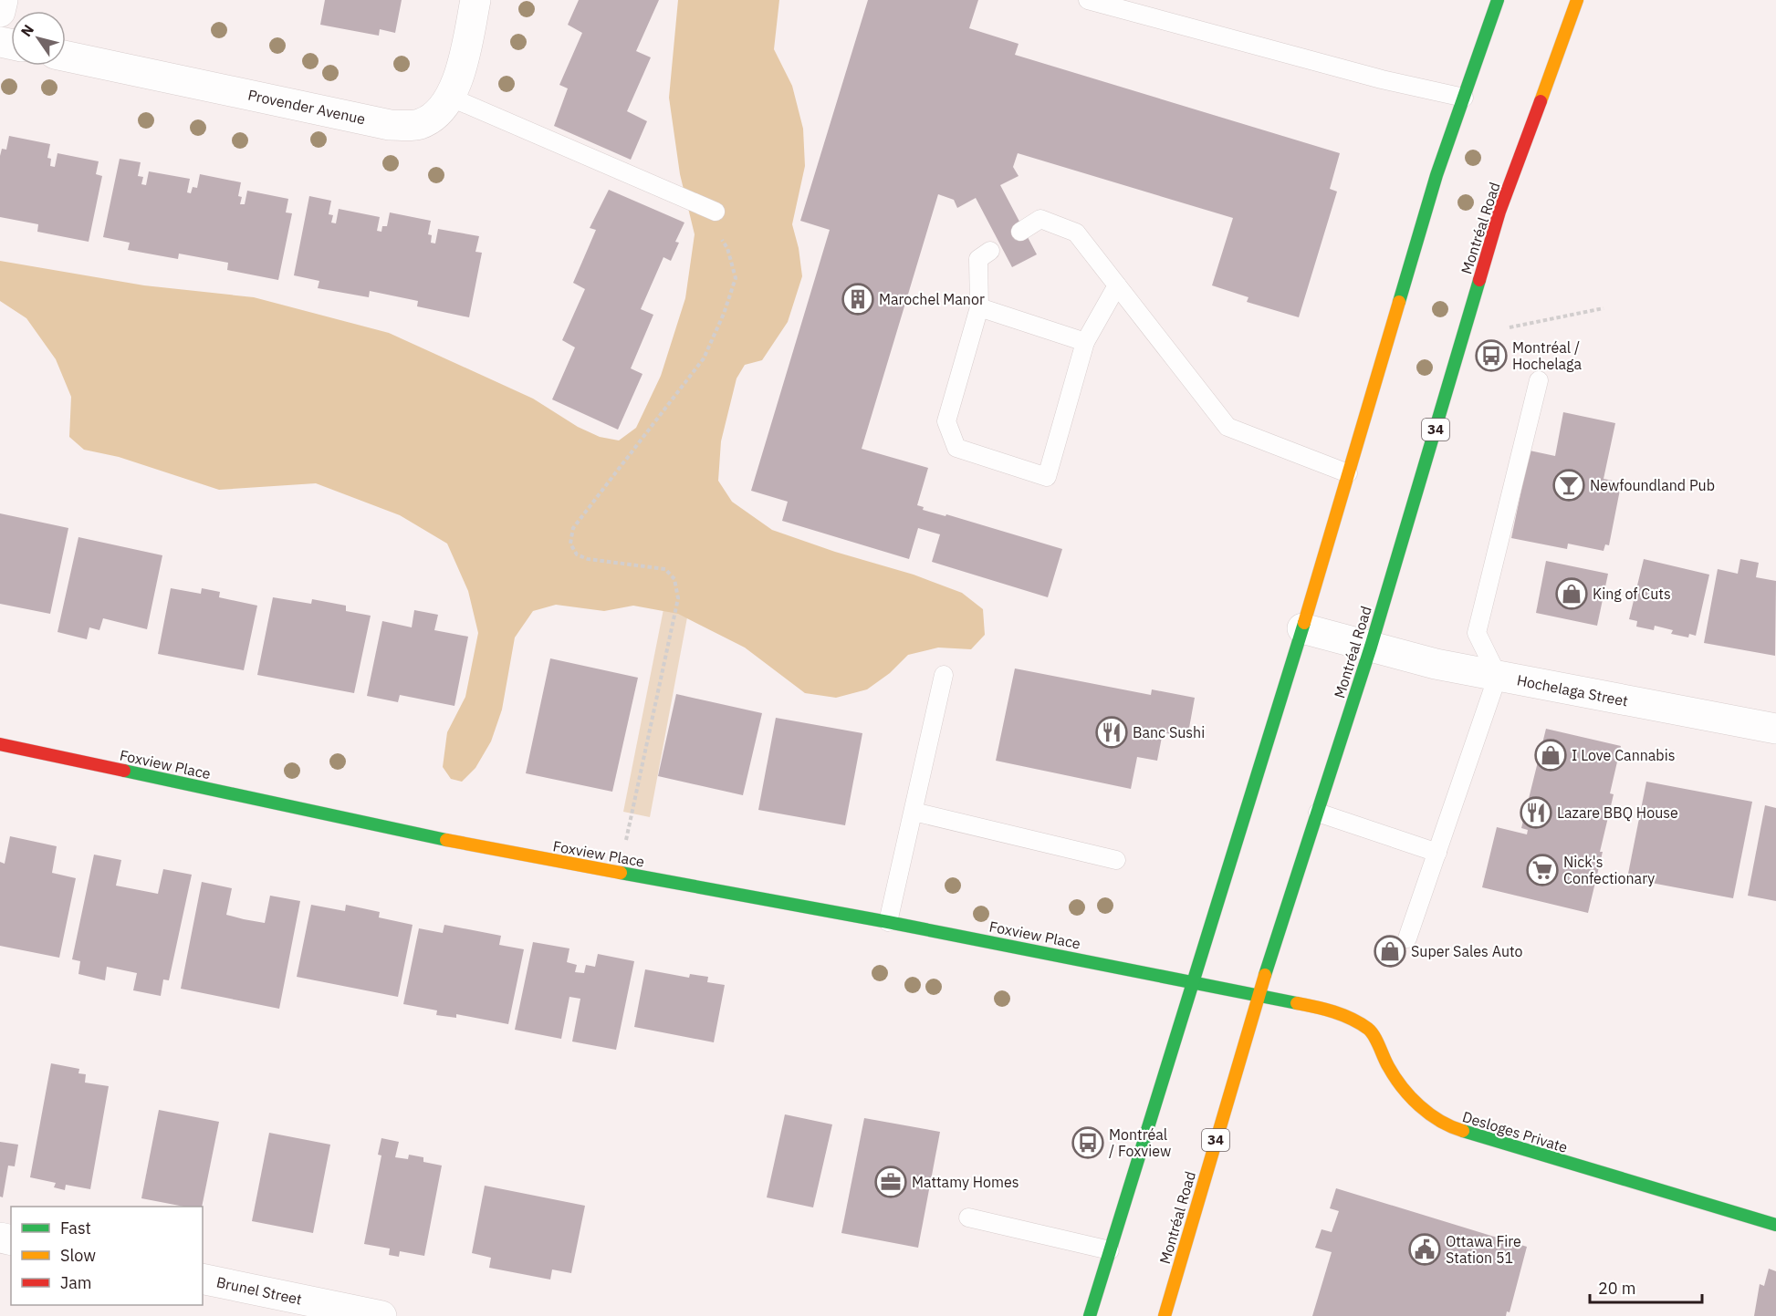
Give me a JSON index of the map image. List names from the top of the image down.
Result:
{
  "streets": {
    "main road": [
      "Montréal Road",
      "34",
      "Foxview Place",
      "Desloges Private"
    ],
    "street": ["Provender Avenue", "Hochelaga Street", "Brunel Street"]
  },
  "crossings": [
    ["Montréal Road", "Hochelaga Street"],
    ["Montréal Road", "Foxview Place"],
    ["Montréal Road", "Desloges Private"],
    ["Foxview Place", "Desloges Private"]
  ],
  "places": {
    "building": ["Marochel Manor"],
    "bus stop": ["Montréal / Hochelaga", "Montréal / Foxview"],
    "bar": ["Newfoundland Pub"],
    "shop": ["King of Cuts", "I Love Cannabis", "Super Sales Auto"],
    "restaurant": ["Banc Sushi", "Lazare BBQ House"],
    "supermarket": ["Nick's Confectionary"],
    "office": ["Mattamy Homes"],
    "public building": ["Ottawa Fire Station 51"]
  },
  "legend": ["Fast", "Slow", "Jam"],
  "scale_bar": "20 m",
  "north": "top left"
}
